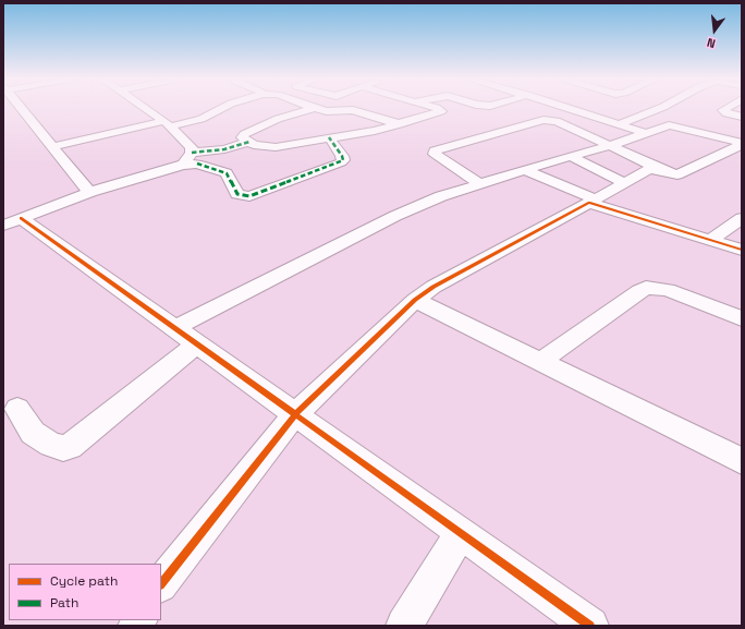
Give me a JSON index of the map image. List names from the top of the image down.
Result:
{
  "legend": ["Cycle path", "Path"],
  "north": "bottom"
}
